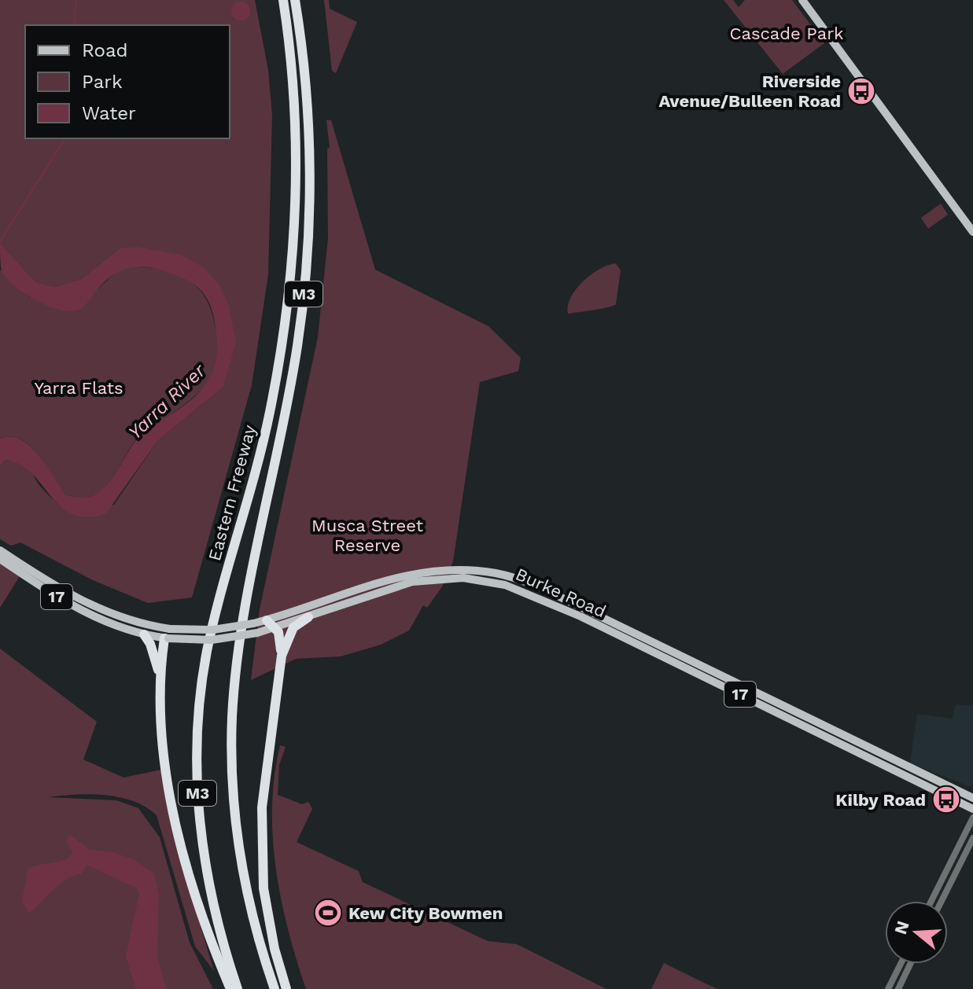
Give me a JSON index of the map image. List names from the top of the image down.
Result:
{
  "streets": {
    "highway": ["M3", "Eastern Freeway"],
    "main road": ["Burke Road", "17"]
  },
  "crossings": [
    ["Burke Road", "17"]
  ],
  "water": ["Yarra River"],
  "parks": ["Cascade Park", "Yarra Flats", "Musca Street Reserve"],
  "places": {
    "bus stop": ["Riverside Avenue/Bulleen Road", "Kilby Road"],
    "sports": ["Kew City Bowmen"]
  },
  "legend": ["Road", "Park", "Water"],
  "north": "left"
}
